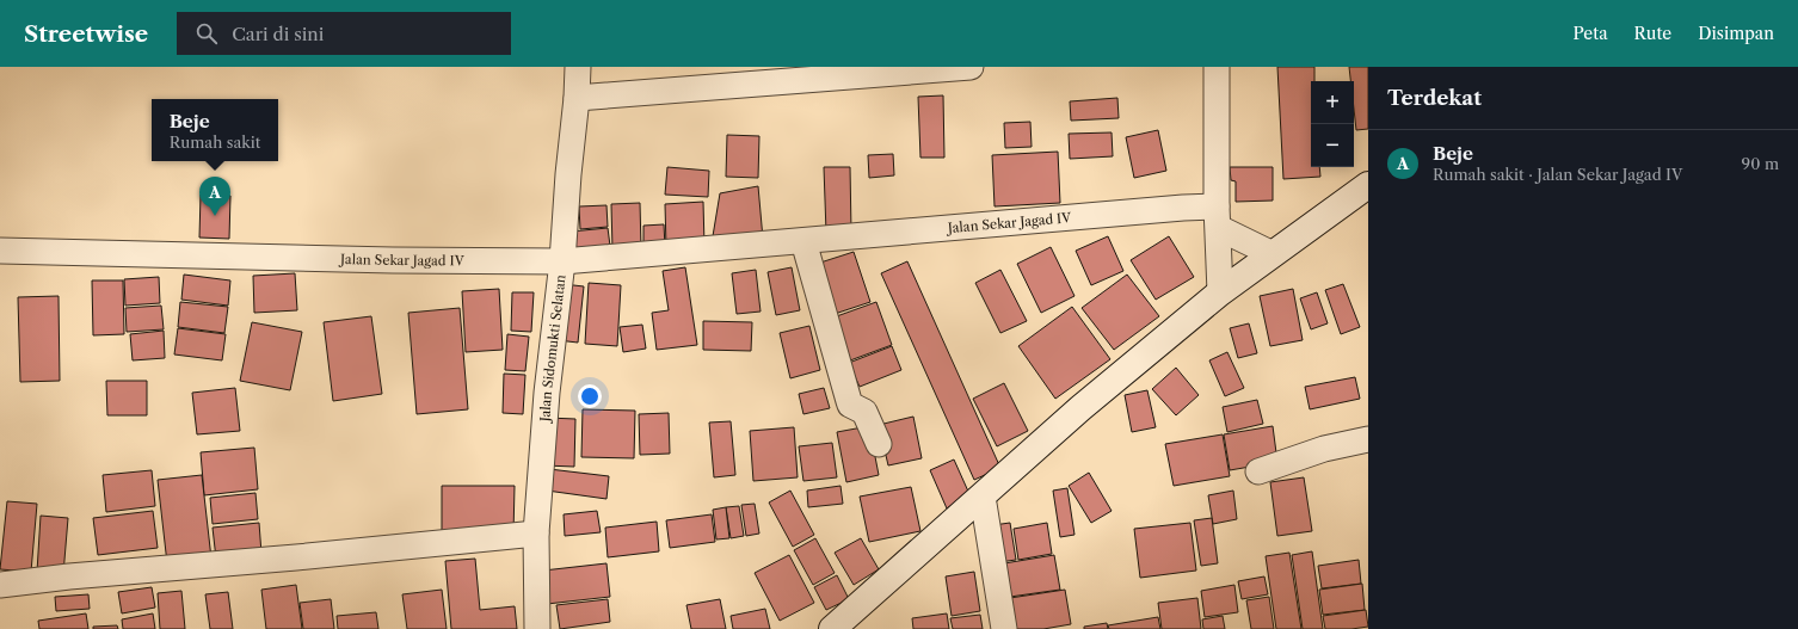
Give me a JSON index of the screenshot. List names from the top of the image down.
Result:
{
  "streets": {
    "street": ["Jalan Sekar Jagad IV", "Jalan Sidomukti Selatan"]
  },
  "crossings": [
    ["Jalan Sekar Jagad IV", "Jalan Sidomukti Selatan"]
  ],
  "page": {
    "header": "Streetwise",
    "search": "Cari di sini",
    "nav": ["Peta", "Rute", "Disimpan"],
    "heading": "Terdekat",
    "map_buttons": ["+", "−"],
    "popup": ["Beje", "Rumah sakit"],
    "list": [
      {
        "mark": "A",
        "name": "Beje",
        "note": "Rumah sakit · Jalan Sekar Jagad IV",
        "value": "90 m"
      }
    ],
    "pins": "A"
  }
}
